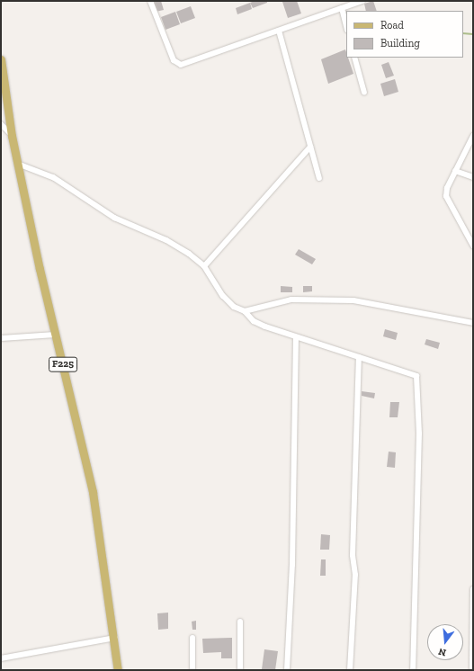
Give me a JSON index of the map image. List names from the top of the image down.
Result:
{
  "streets": {
    "main road": ["F225"]
  },
  "legend": ["Road", "Building"],
  "north": "bottom"
}
